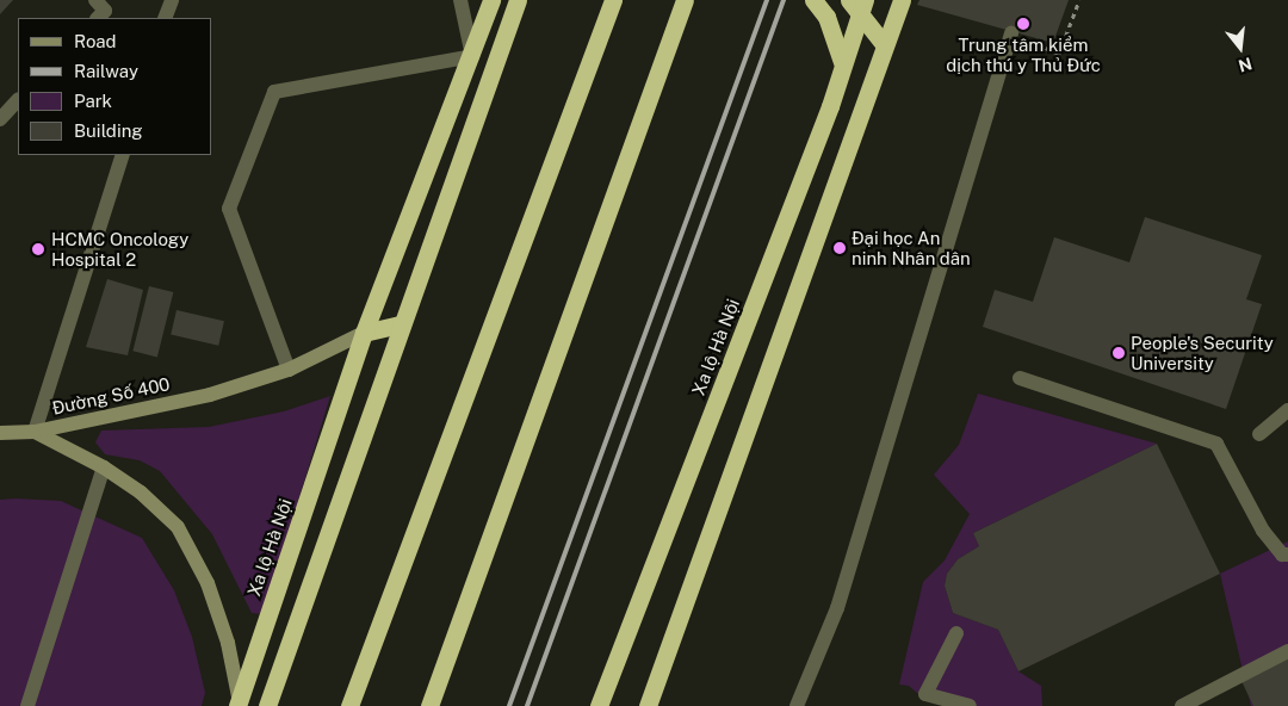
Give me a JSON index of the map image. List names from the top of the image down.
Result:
{
  "streets": {
    "highway": ["Xa lộ Hà Nội"],
    "street": ["Đường Số 400"]
  },
  "crossings": [
    ["Xa lộ Hà Nội", "Đường Số 400"]
  ],
  "places": [
    "Trung tâm kiểm dịch thú y Thủ Đức",
    "Đại học An ninh Nhân dân",
    "HCMC Oncology Hospital 2",
    "People's Security University"
  ],
  "legend": [
    "Road",
    "Railway",
    "Park",
    "Building"
  ],
  "north": "bottom"
}
